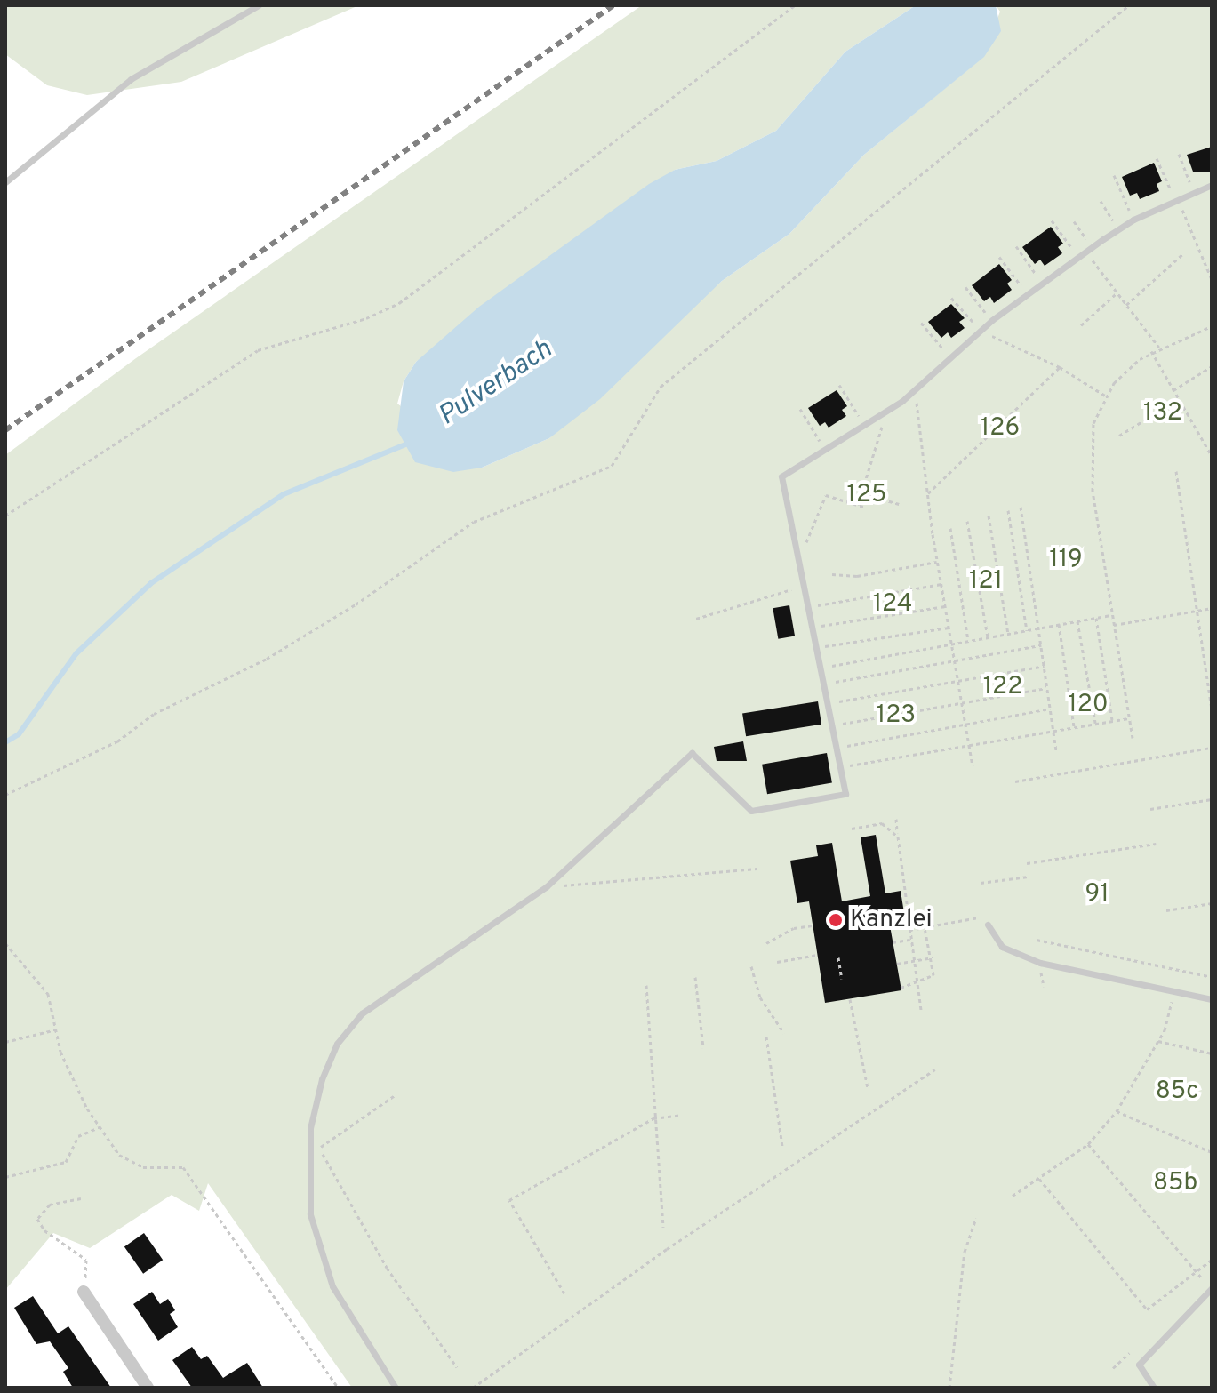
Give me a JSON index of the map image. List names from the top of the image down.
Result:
{
  "water": ["Pulverbach"],
  "parks": [
    "132",
    "126",
    "125",
    "119",
    "121",
    "124",
    "122",
    "120",
    "123",
    "91",
    "85c",
    "85b"
  ],
  "places": ["Kanzlei"]
}
